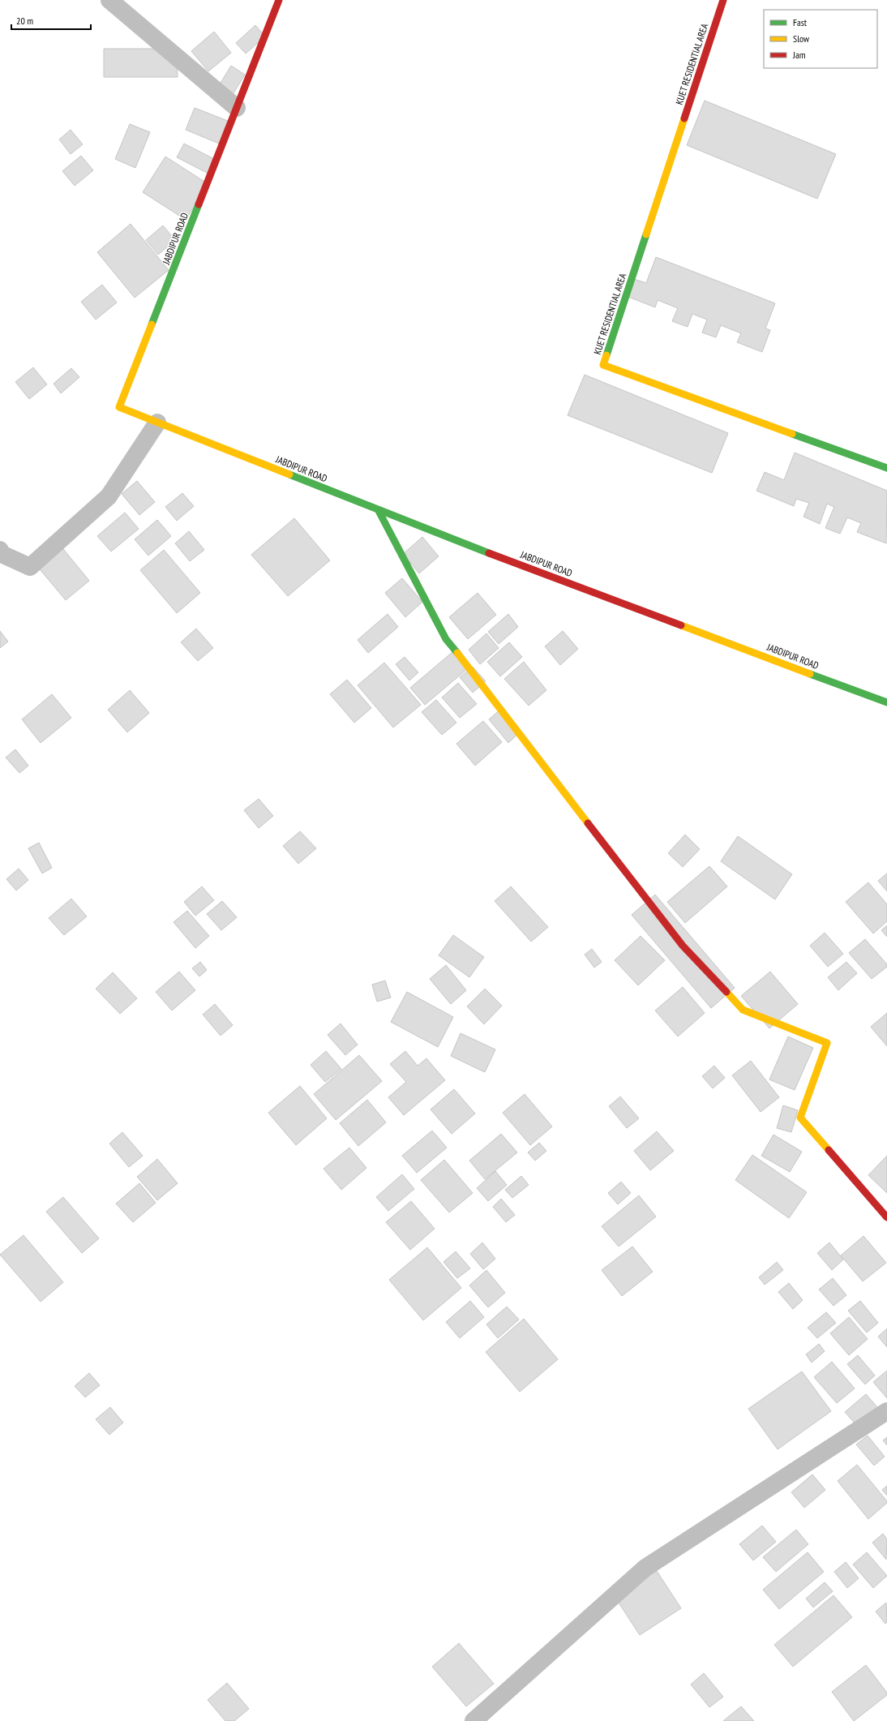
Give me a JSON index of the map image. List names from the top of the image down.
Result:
{
  "streets": {
    "street": ["KUET RESIDENTIAL AREA", "JABDIPUR ROAD"]
  },
  "legend": ["Fast", "Slow", "Jam"],
  "scale_bar": "20 m"
}
